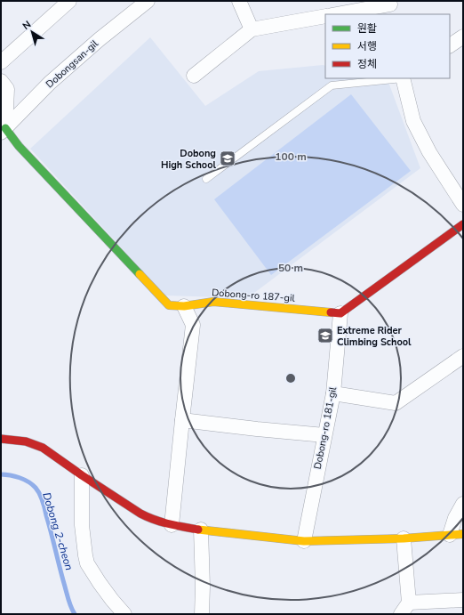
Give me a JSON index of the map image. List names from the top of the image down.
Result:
{
  "streets": {
    "street": ["Dobongsan-gil", "Dobong-ro 187-gil", "Dobong-ro 181-gil"]
  },
  "crossings": [
    ["Dobongsan-gil", "Dobong-ro 187-gil"],
    ["Dobong-ro 187-gil", "Dobong-ro 181-gil"]
  ],
  "water": ["Dobong 2-cheon"],
  "places": {
    "school or university": ["Dobong High School", "Extreme Rider Climbing School"]
  },
  "legend": ["원활", "서행", "정체"],
  "north": "top left",
  "rings": ["100 m", "50 m"]
}
